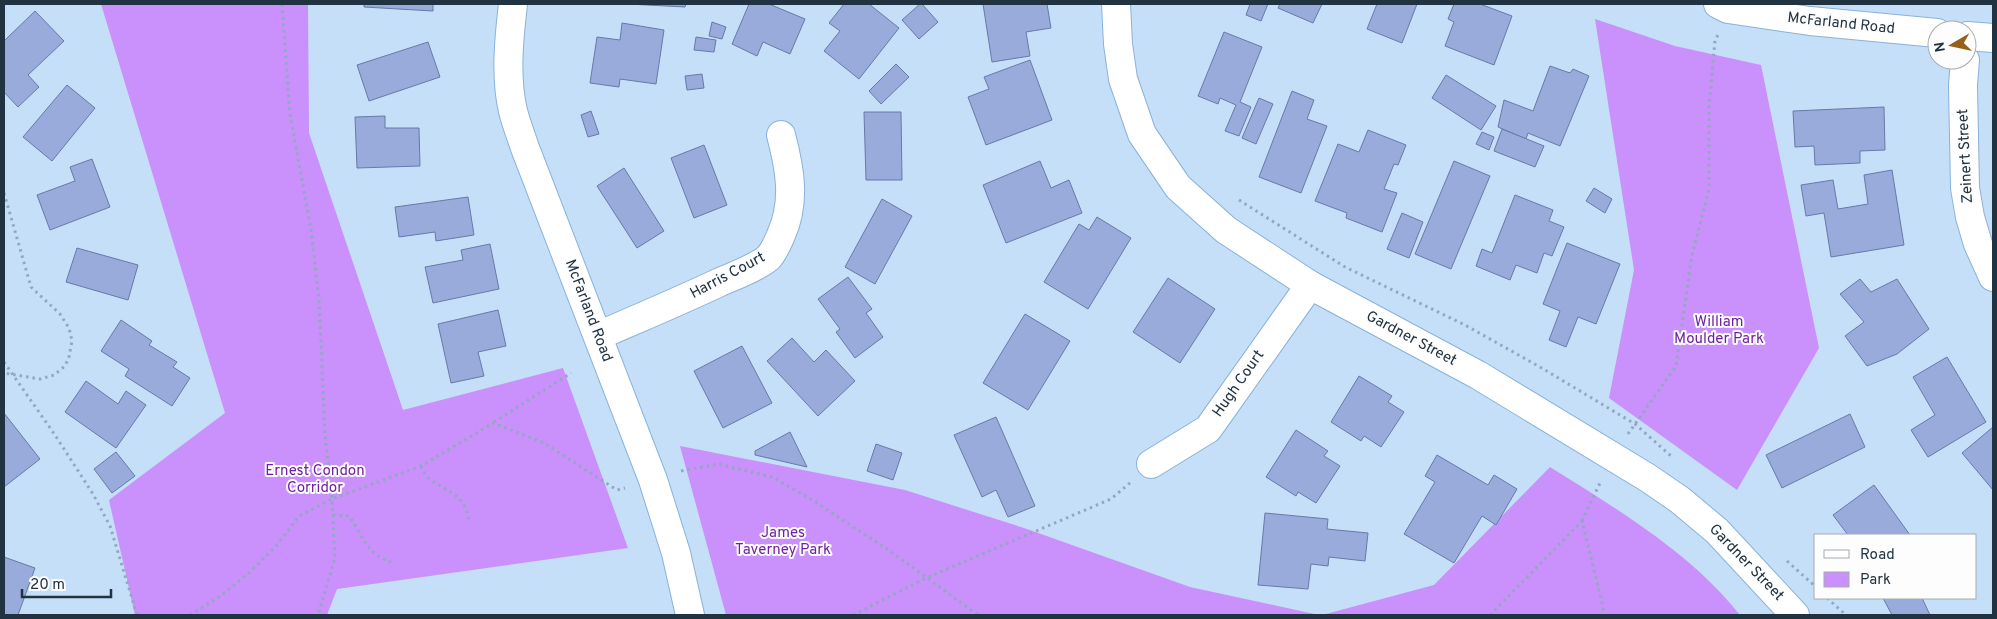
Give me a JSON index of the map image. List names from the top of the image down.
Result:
{
  "streets": {
    "street": [
      "McFarland Road",
      "Zeinert Street",
      "Harris Court",
      "Gardner Street",
      "Hugh Court"
    ]
  },
  "crossings": [
    ["McFarland Road", "Harris Court"],
    ["Gardner Street", "Hugh Court"]
  ],
  "parks": ["William Moulder Park", "Ernest Condon Corridor", "James Taverney Park"],
  "legend": ["Road", "Park"],
  "scale_bar": "20 m",
  "north": "left"
}
